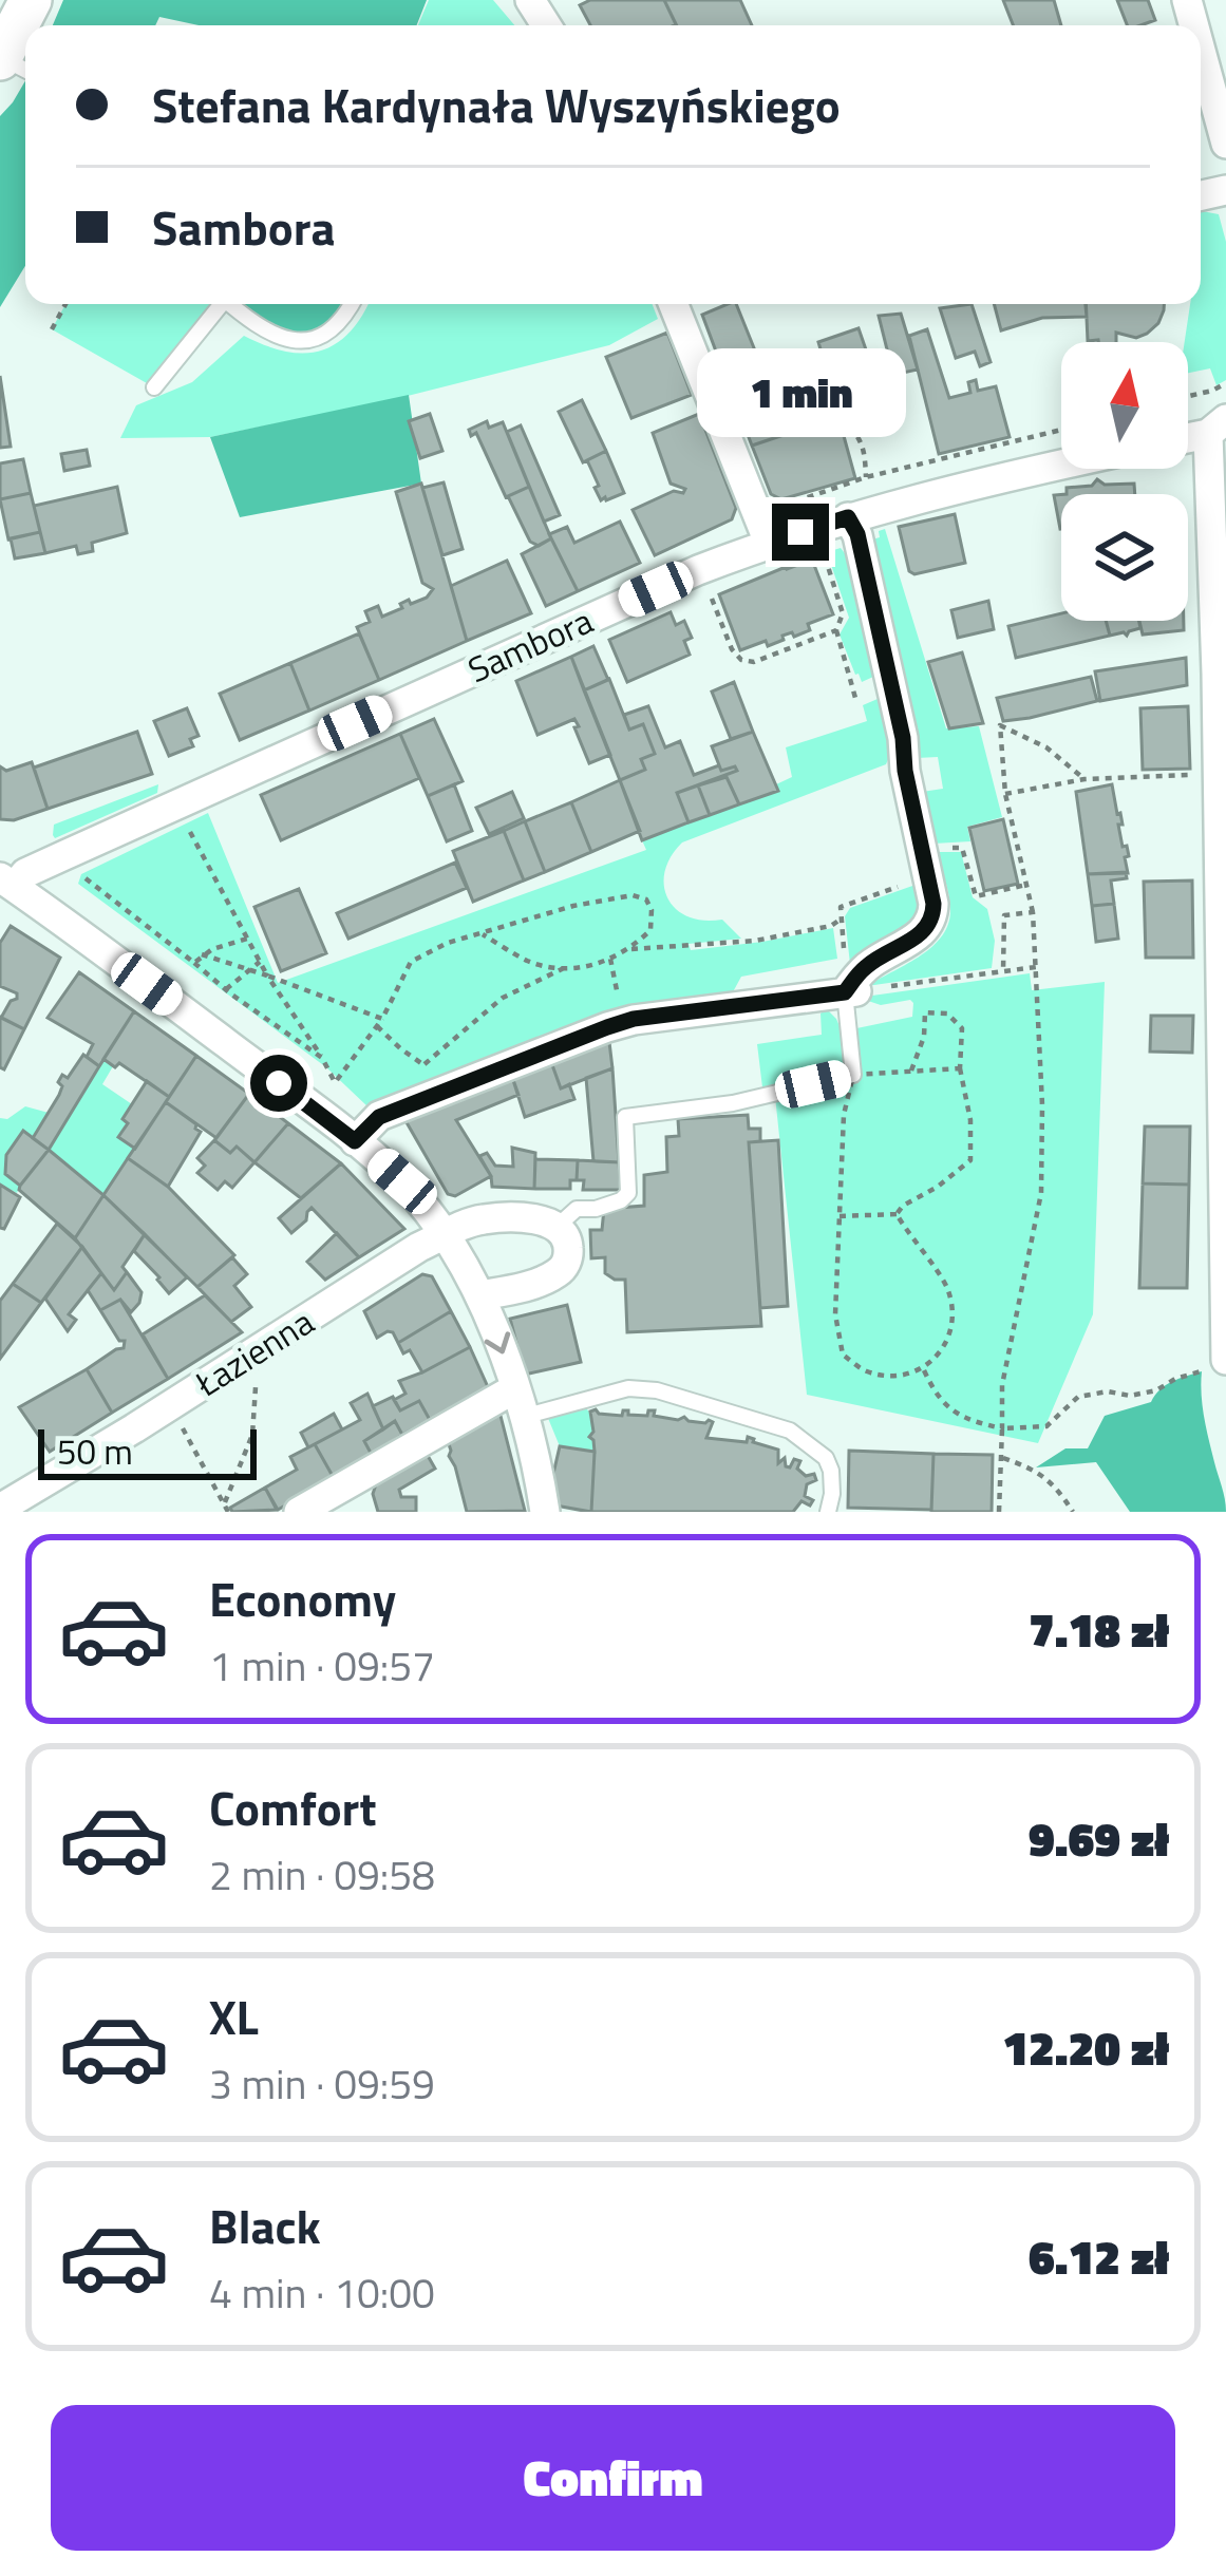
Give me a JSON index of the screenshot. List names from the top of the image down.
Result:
{
  "streets": {
    "street": ["Sambora", "Łazienna"]
  },
  "scale_bar": "50 m",
  "north": "top",
  "page": {
    "banner": ["Stefana Kardynała Wyszyńskiego", "Sambora"],
    "bubble": "1 min",
    "scale": "50 m",
    "list": [
      {
        "name": "Economy",
        "note": "1 min · 09:57",
        "value": "7.18 zł"
      },
      {
        "name": "Comfort",
        "note": "2 min · 09:58",
        "value": "9.69 zł"
      },
      {
        "name": "XL",
        "note": "3 min · 09:59",
        "value": "12.20 zł"
      },
      {
        "name": "Black",
        "note": "4 min · 10:00",
        "value": "6.12 zł"
      }
    ],
    "buttons": "Confirm"
  }
}
